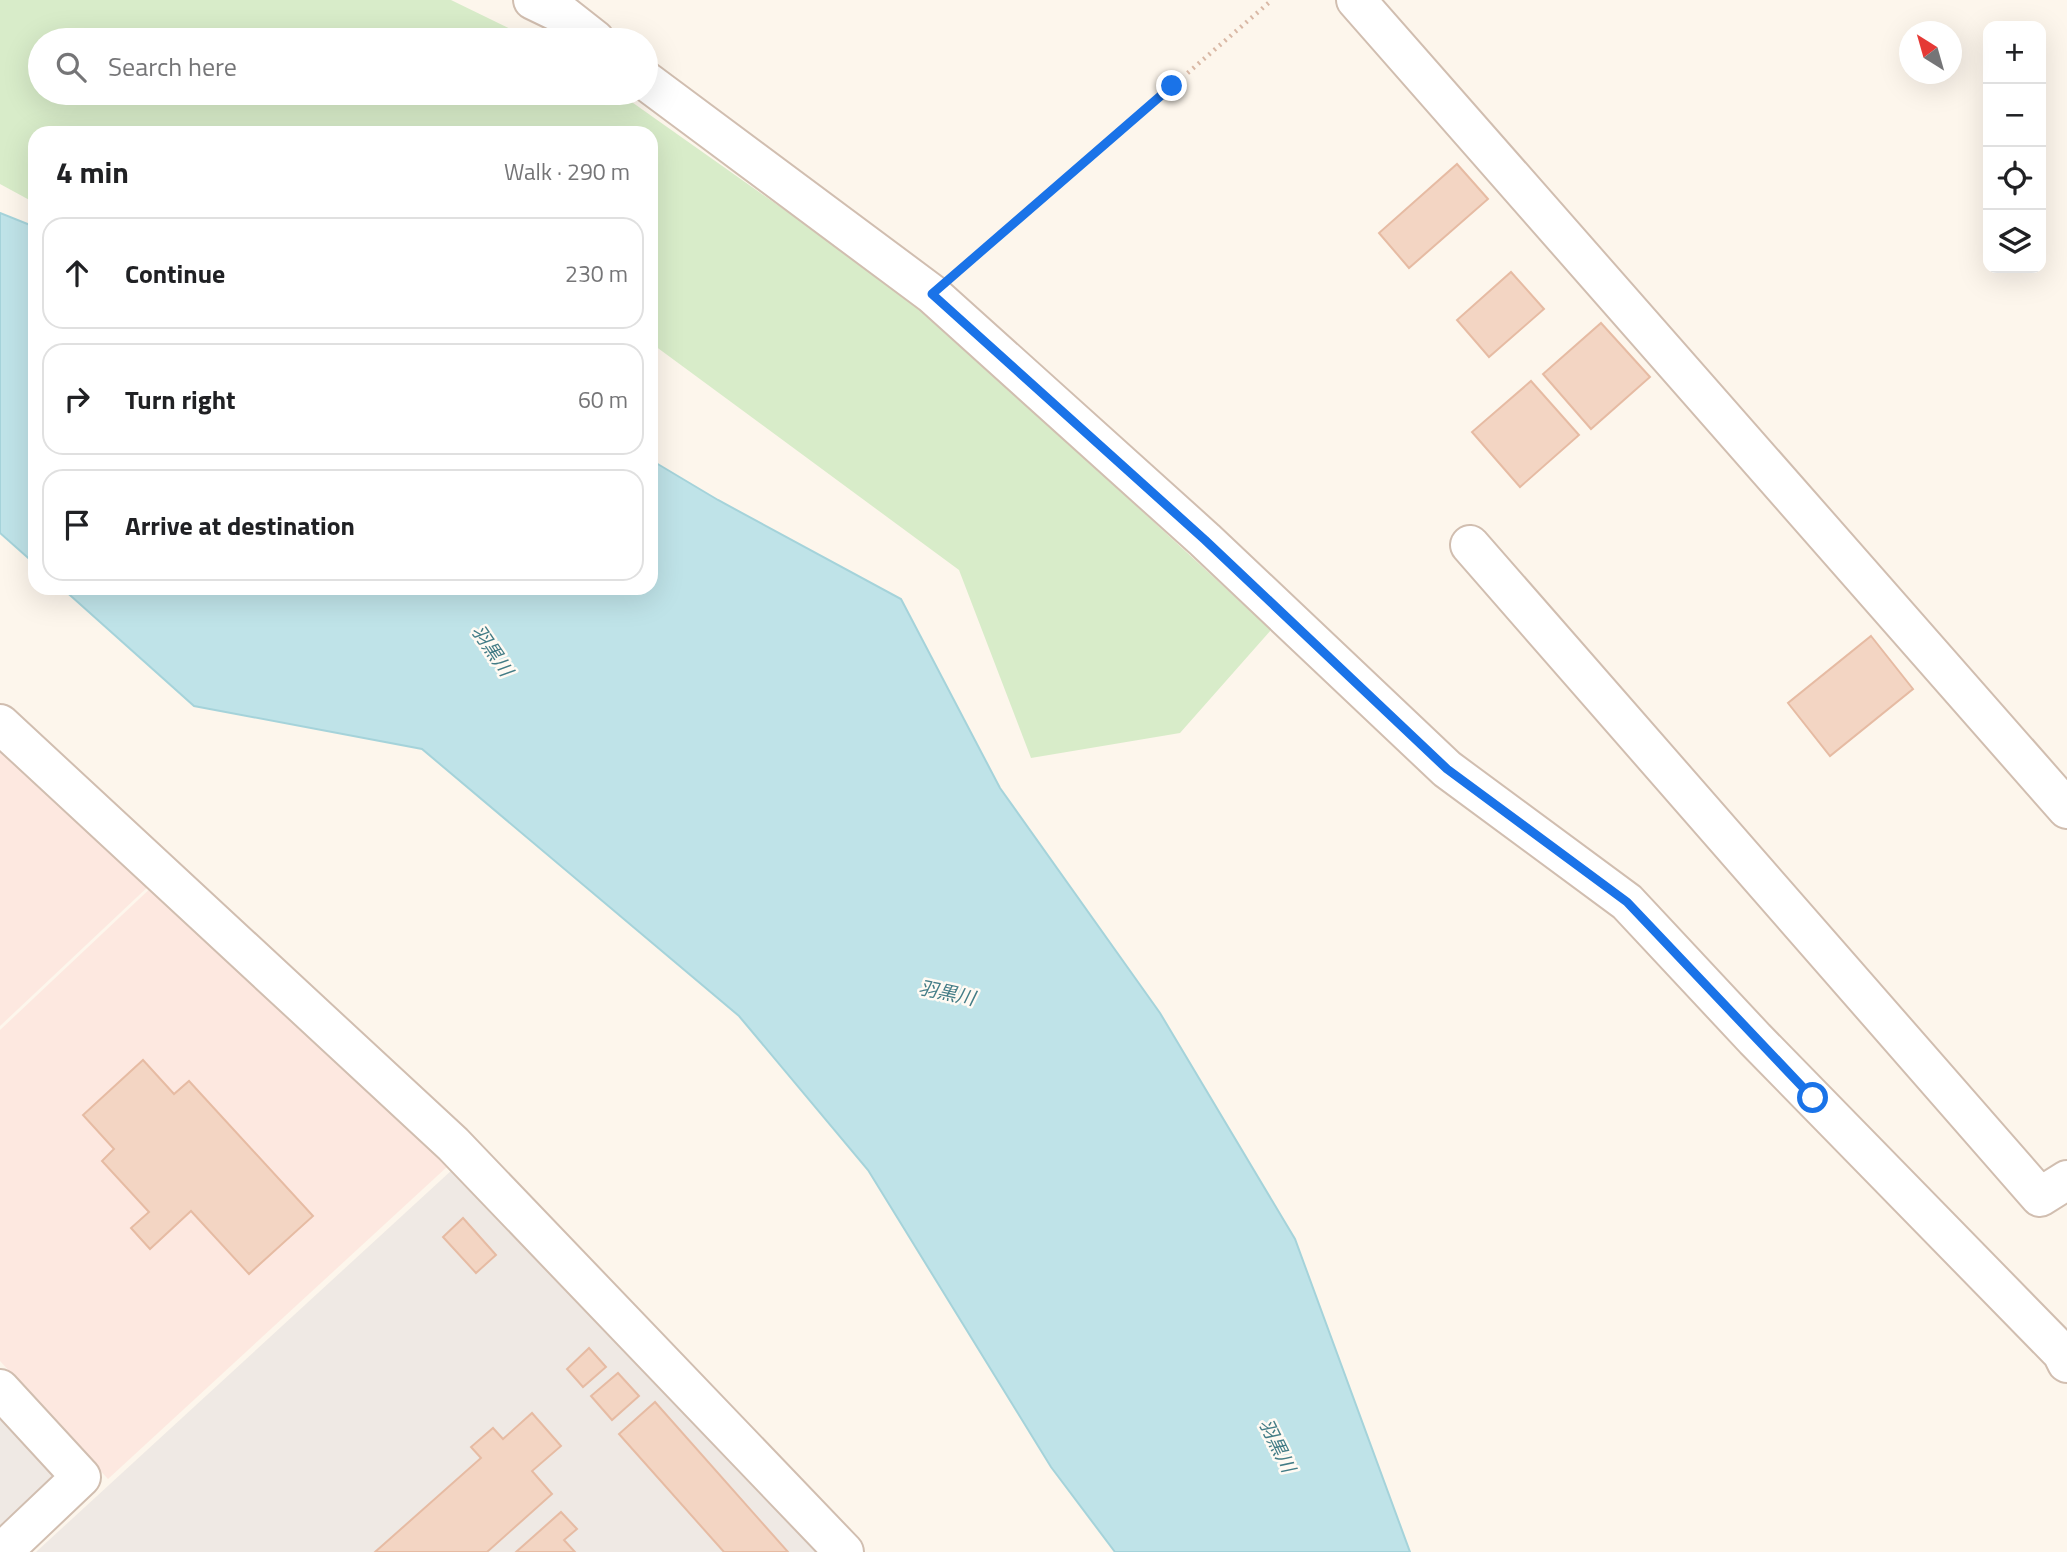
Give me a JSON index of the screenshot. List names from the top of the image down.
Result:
{
  "water": ["羽黒川"],
  "north": "top left",
  "page": {
    "map_buttons": ["+", "−"],
    "search": "Search here",
    "heading": ["4 min", "Walk · 290 m"],
    "list": [
      ["Continue", "230 m"],
      ["Turn right", "60 m"],
      "Arrive at destination"
    ]
  }
}
